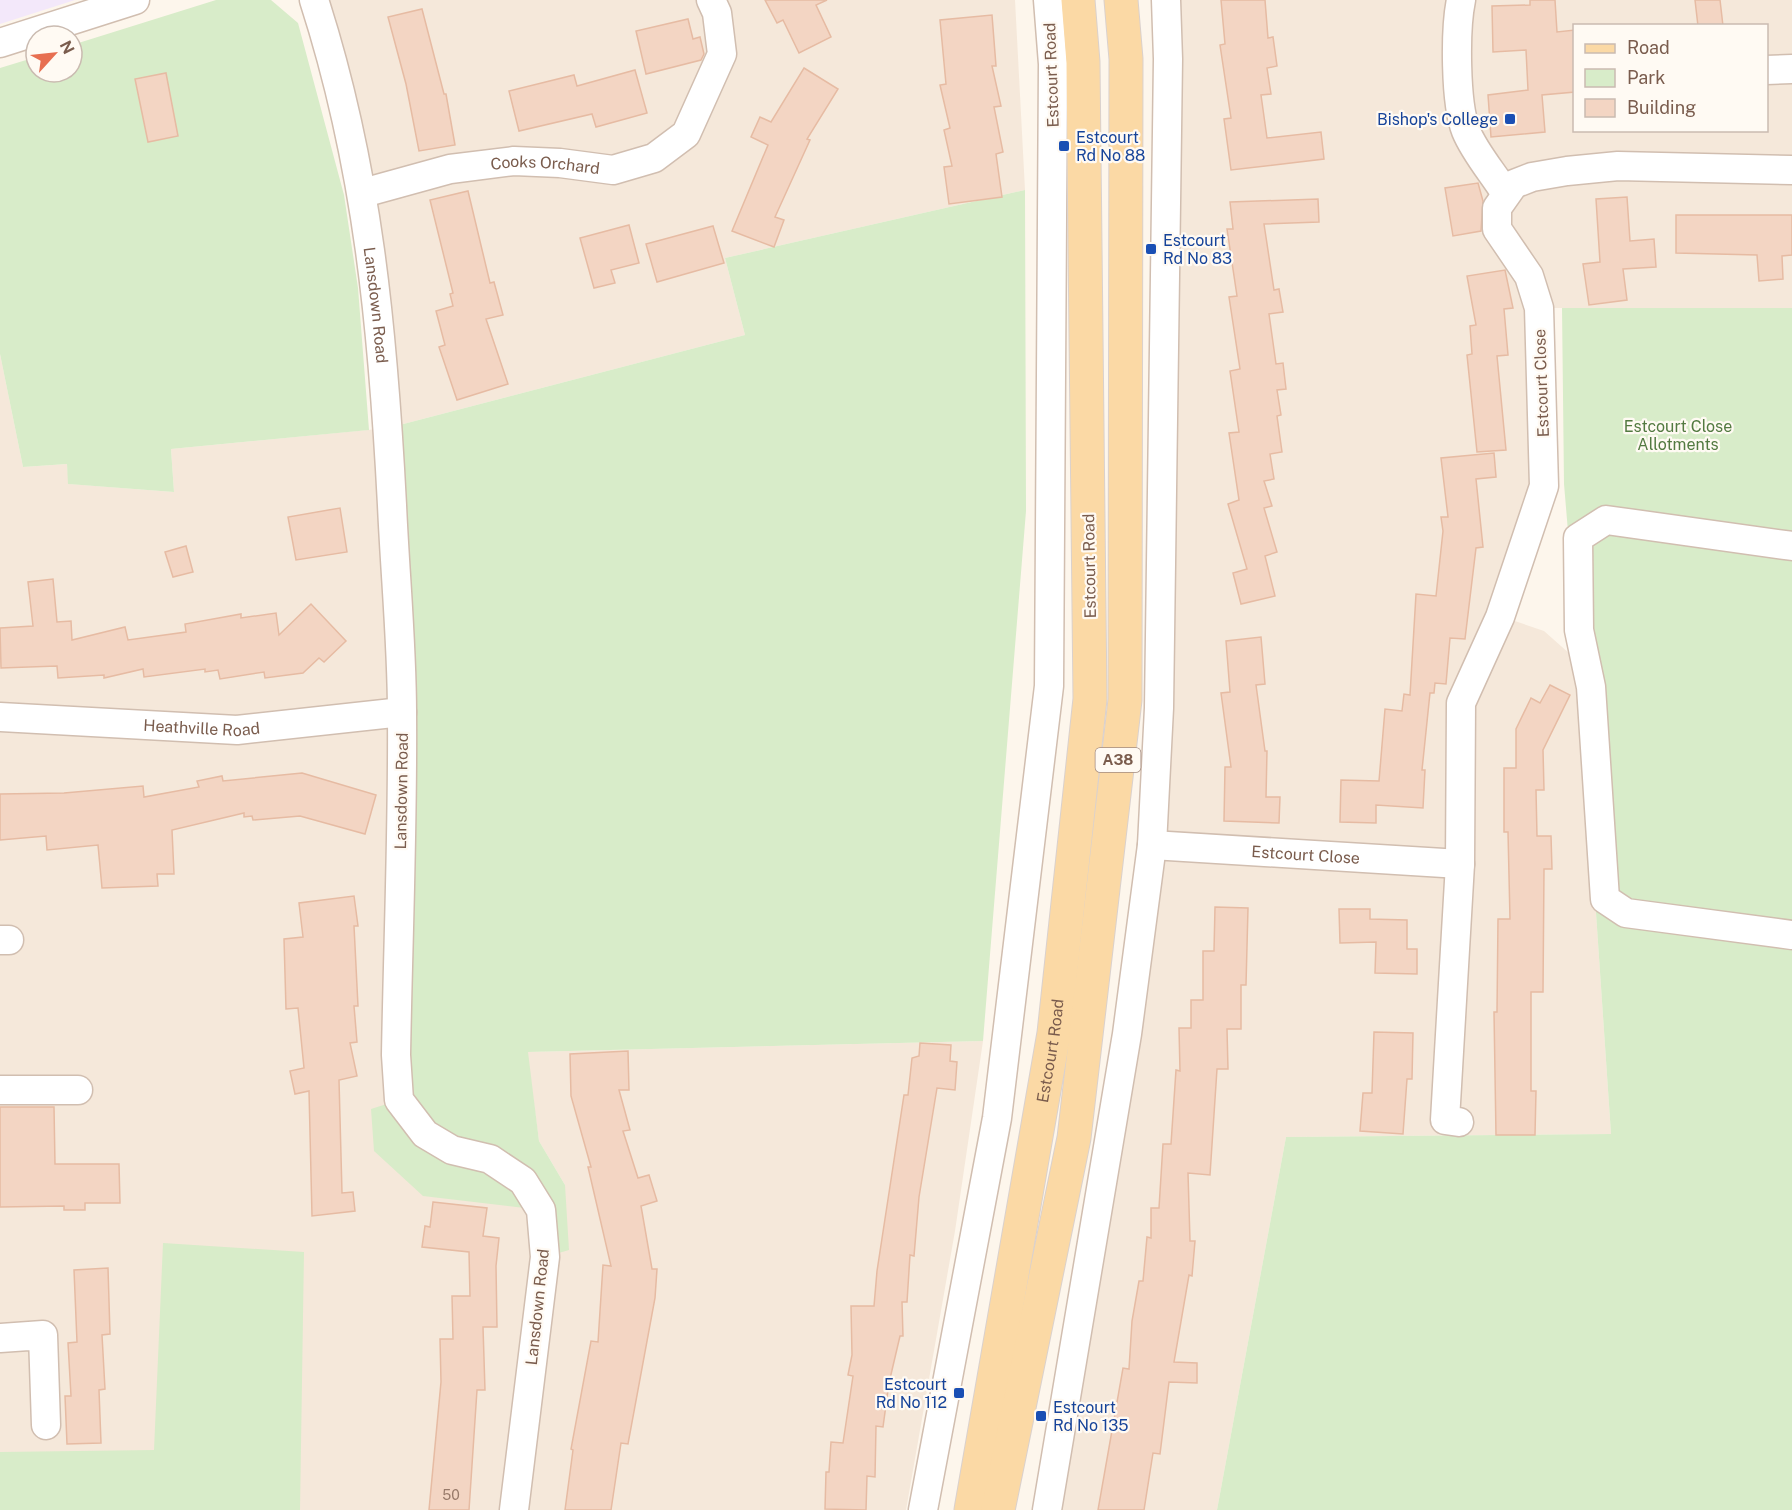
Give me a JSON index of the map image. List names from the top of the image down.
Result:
{
  "streets": {
    "main road": ["Estcourt Road", "A38"],
    "street": [
      "Cooks Orchard",
      "Lansdown Road",
      "Estcourt Close",
      "Heathville Road"
    ]
  },
  "crossings": [
    ["Cooks Orchard", "Lansdown Road"],
    ["Lansdown Road", "Heathville Road"]
  ],
  "parks": ["Estcourt Close Allotments"],
  "places": {
    "transit": [
      "Bishop's College",
      "Estcourt Rd No 88",
      "Estcourt Rd No 83",
      "Estcourt Rd No 112",
      "Estcourt Rd No 135"
    ]
  },
  "house_numbers": ["50"],
  "legend": ["Road", "Park", "Building"],
  "north": "top right"
}
